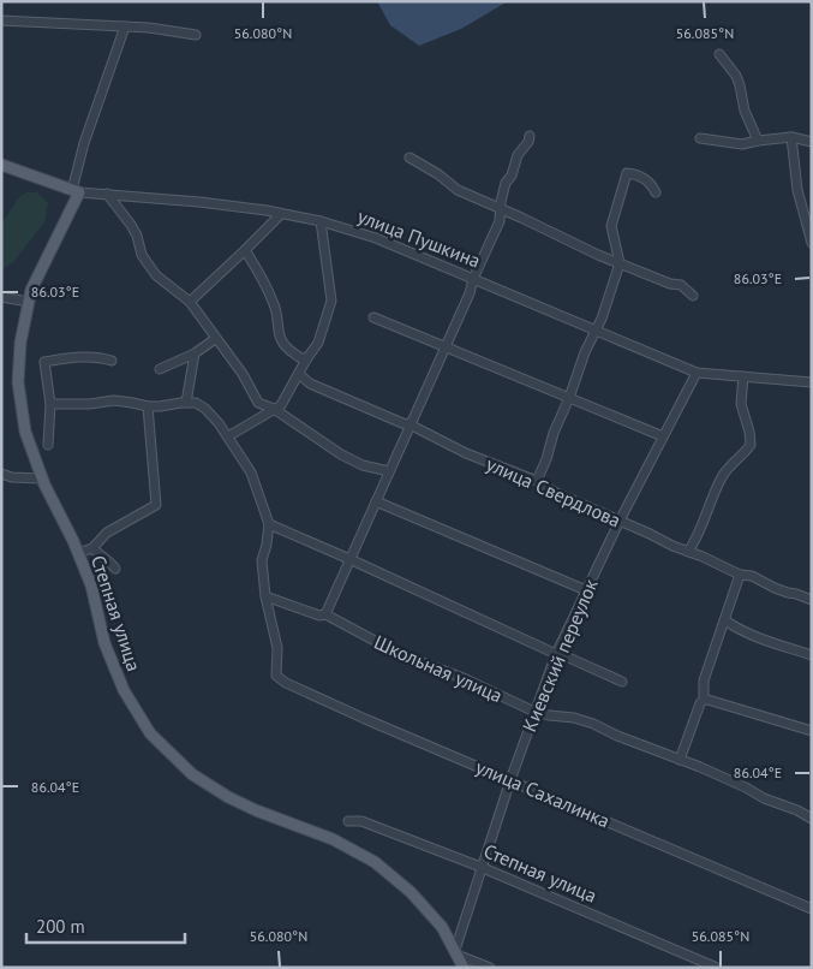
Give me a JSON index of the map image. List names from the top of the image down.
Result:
{
  "streets": {
    "main road": ["улица Пушкина", "Степная улица"],
    "street": [
      "улица Свердлова",
      "Киевский переулок",
      "Школьная улица",
      "улица Сахалинка"
    ]
  },
  "crossings": [
    ["улица Пушкина", "Степная улица"],
    ["улица Пушкина", "Киевский переулок"],
    ["улица Свердлова", "Киевский переулок"],
    ["Степная улица", "Киевский переулок"],
    ["Киевский переулок", "Школьная улица"],
    ["Киевский переулок", "улица Сахалинка"],
    ["Школьная улица", "улица Сахалинка"]
  ],
  "scale_bar": "200 m",
  "coordinates": [
    "56.080°N",
    "56.085°N",
    "86.03°E",
    "86.04°E"
  ]
}
